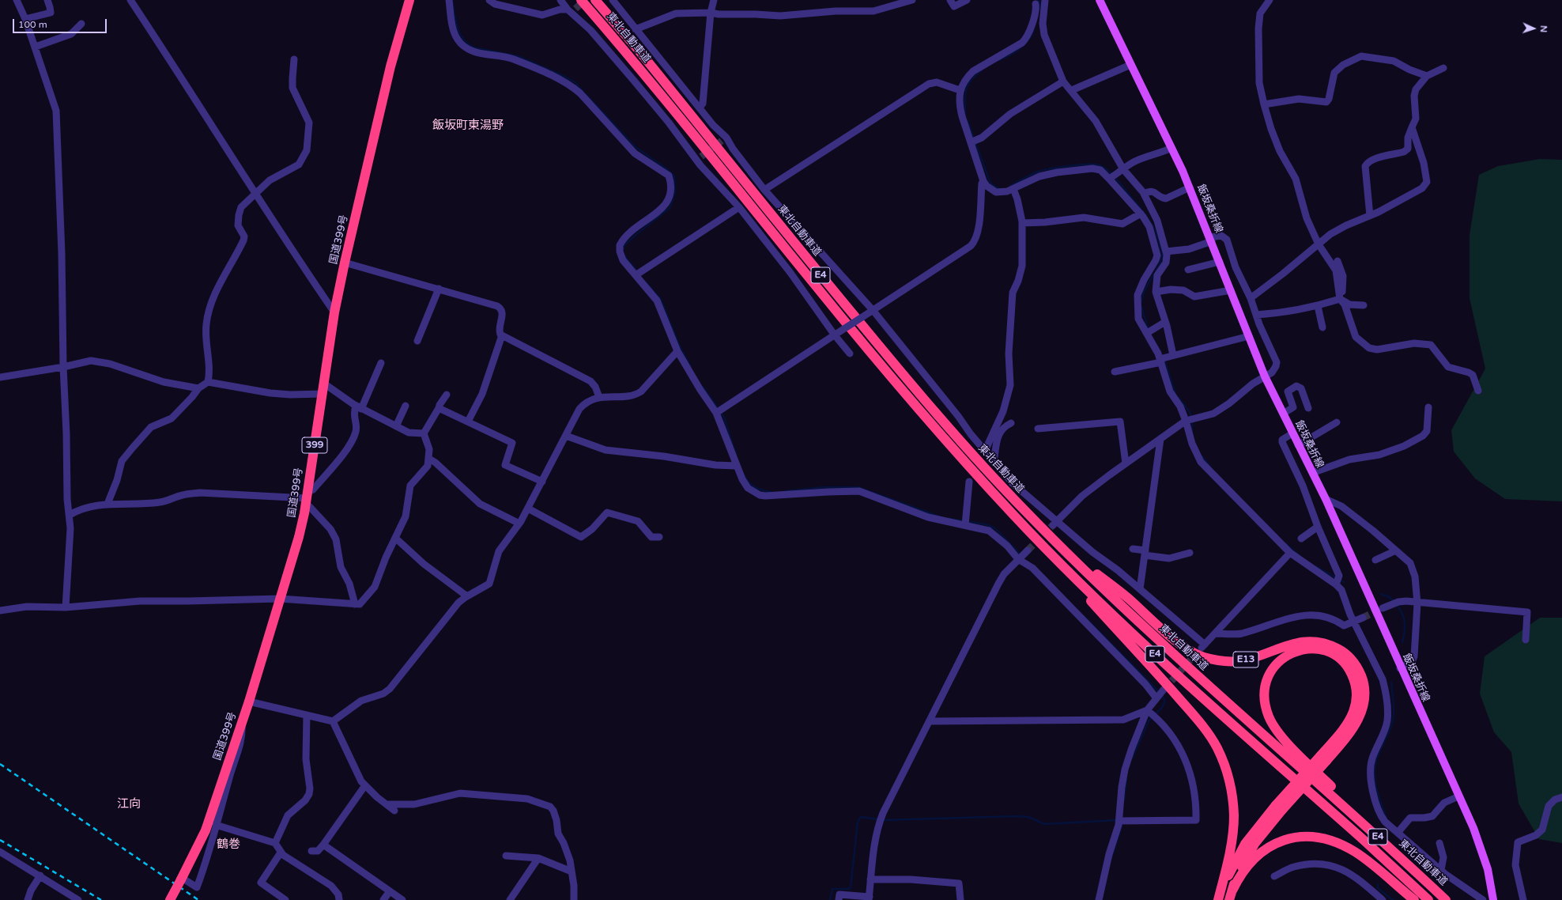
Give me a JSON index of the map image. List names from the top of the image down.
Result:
{
  "streets": {
    "highway": [
      "東北自動車道",
      "国道399号",
      "E4",
      "399",
      "E13"
    ],
    "main road": ["飯坂桑折線"]
  },
  "crossings": [
    ["東北自動車道", "E13"]
  ],
  "districts": ["飯坂町東湯野", "江向", "鶴巻"],
  "scale_bar": "100 m",
  "north": "right"
}
